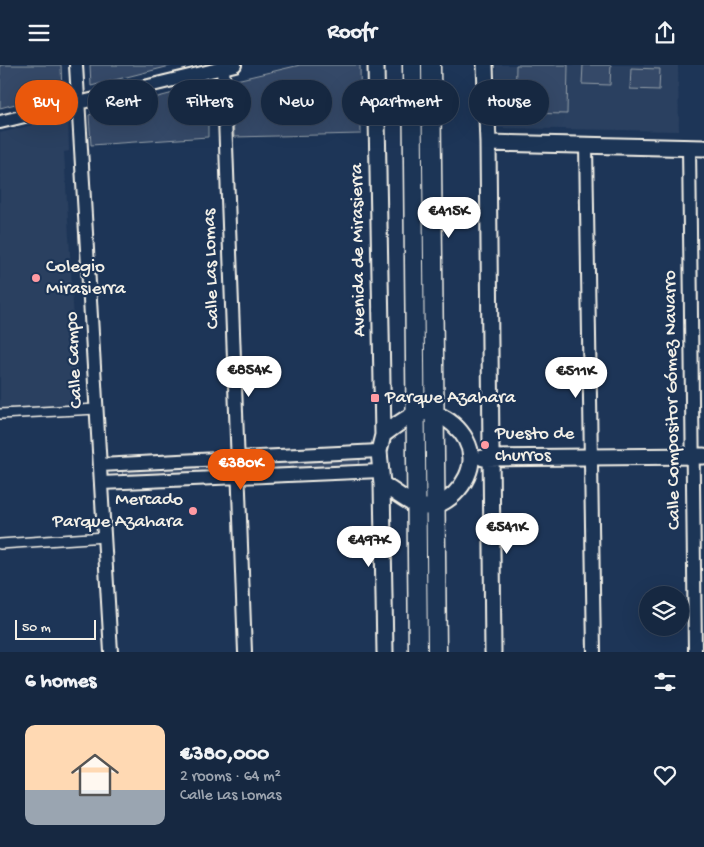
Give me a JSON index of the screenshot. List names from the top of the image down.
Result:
{
  "streets": {
    "street": [
      "Avenida de Mirasierra",
      "Calle Las Lomas",
      "Calle Campo",
      "Calle Compositor Gómez Navarro"
    ]
  },
  "places": {
    "other": ["Colegio Mirasierra", "Puesto de churros", "Mercado Parque Azahara"],
    "transit": ["Parque Azahara"]
  },
  "scale_bar": "50 m",
  "page": {
    "header": "Roofr",
    "chip": [
      "Buy",
      "Rent",
      "Filters",
      "New",
      "Apartment",
      "House"
    ],
    "price": [
      "€415K",
      "€854K",
      "€511K",
      "€380K",
      "€541K",
      "€497K"
    ],
    "scale": "50 m",
    "heading": "6 homes",
    "list": [
      {
        "name": "€380,000",
        "note": "2 rooms · 64 m² · Calle Las Lomas"
      }
    ]
  }
}
